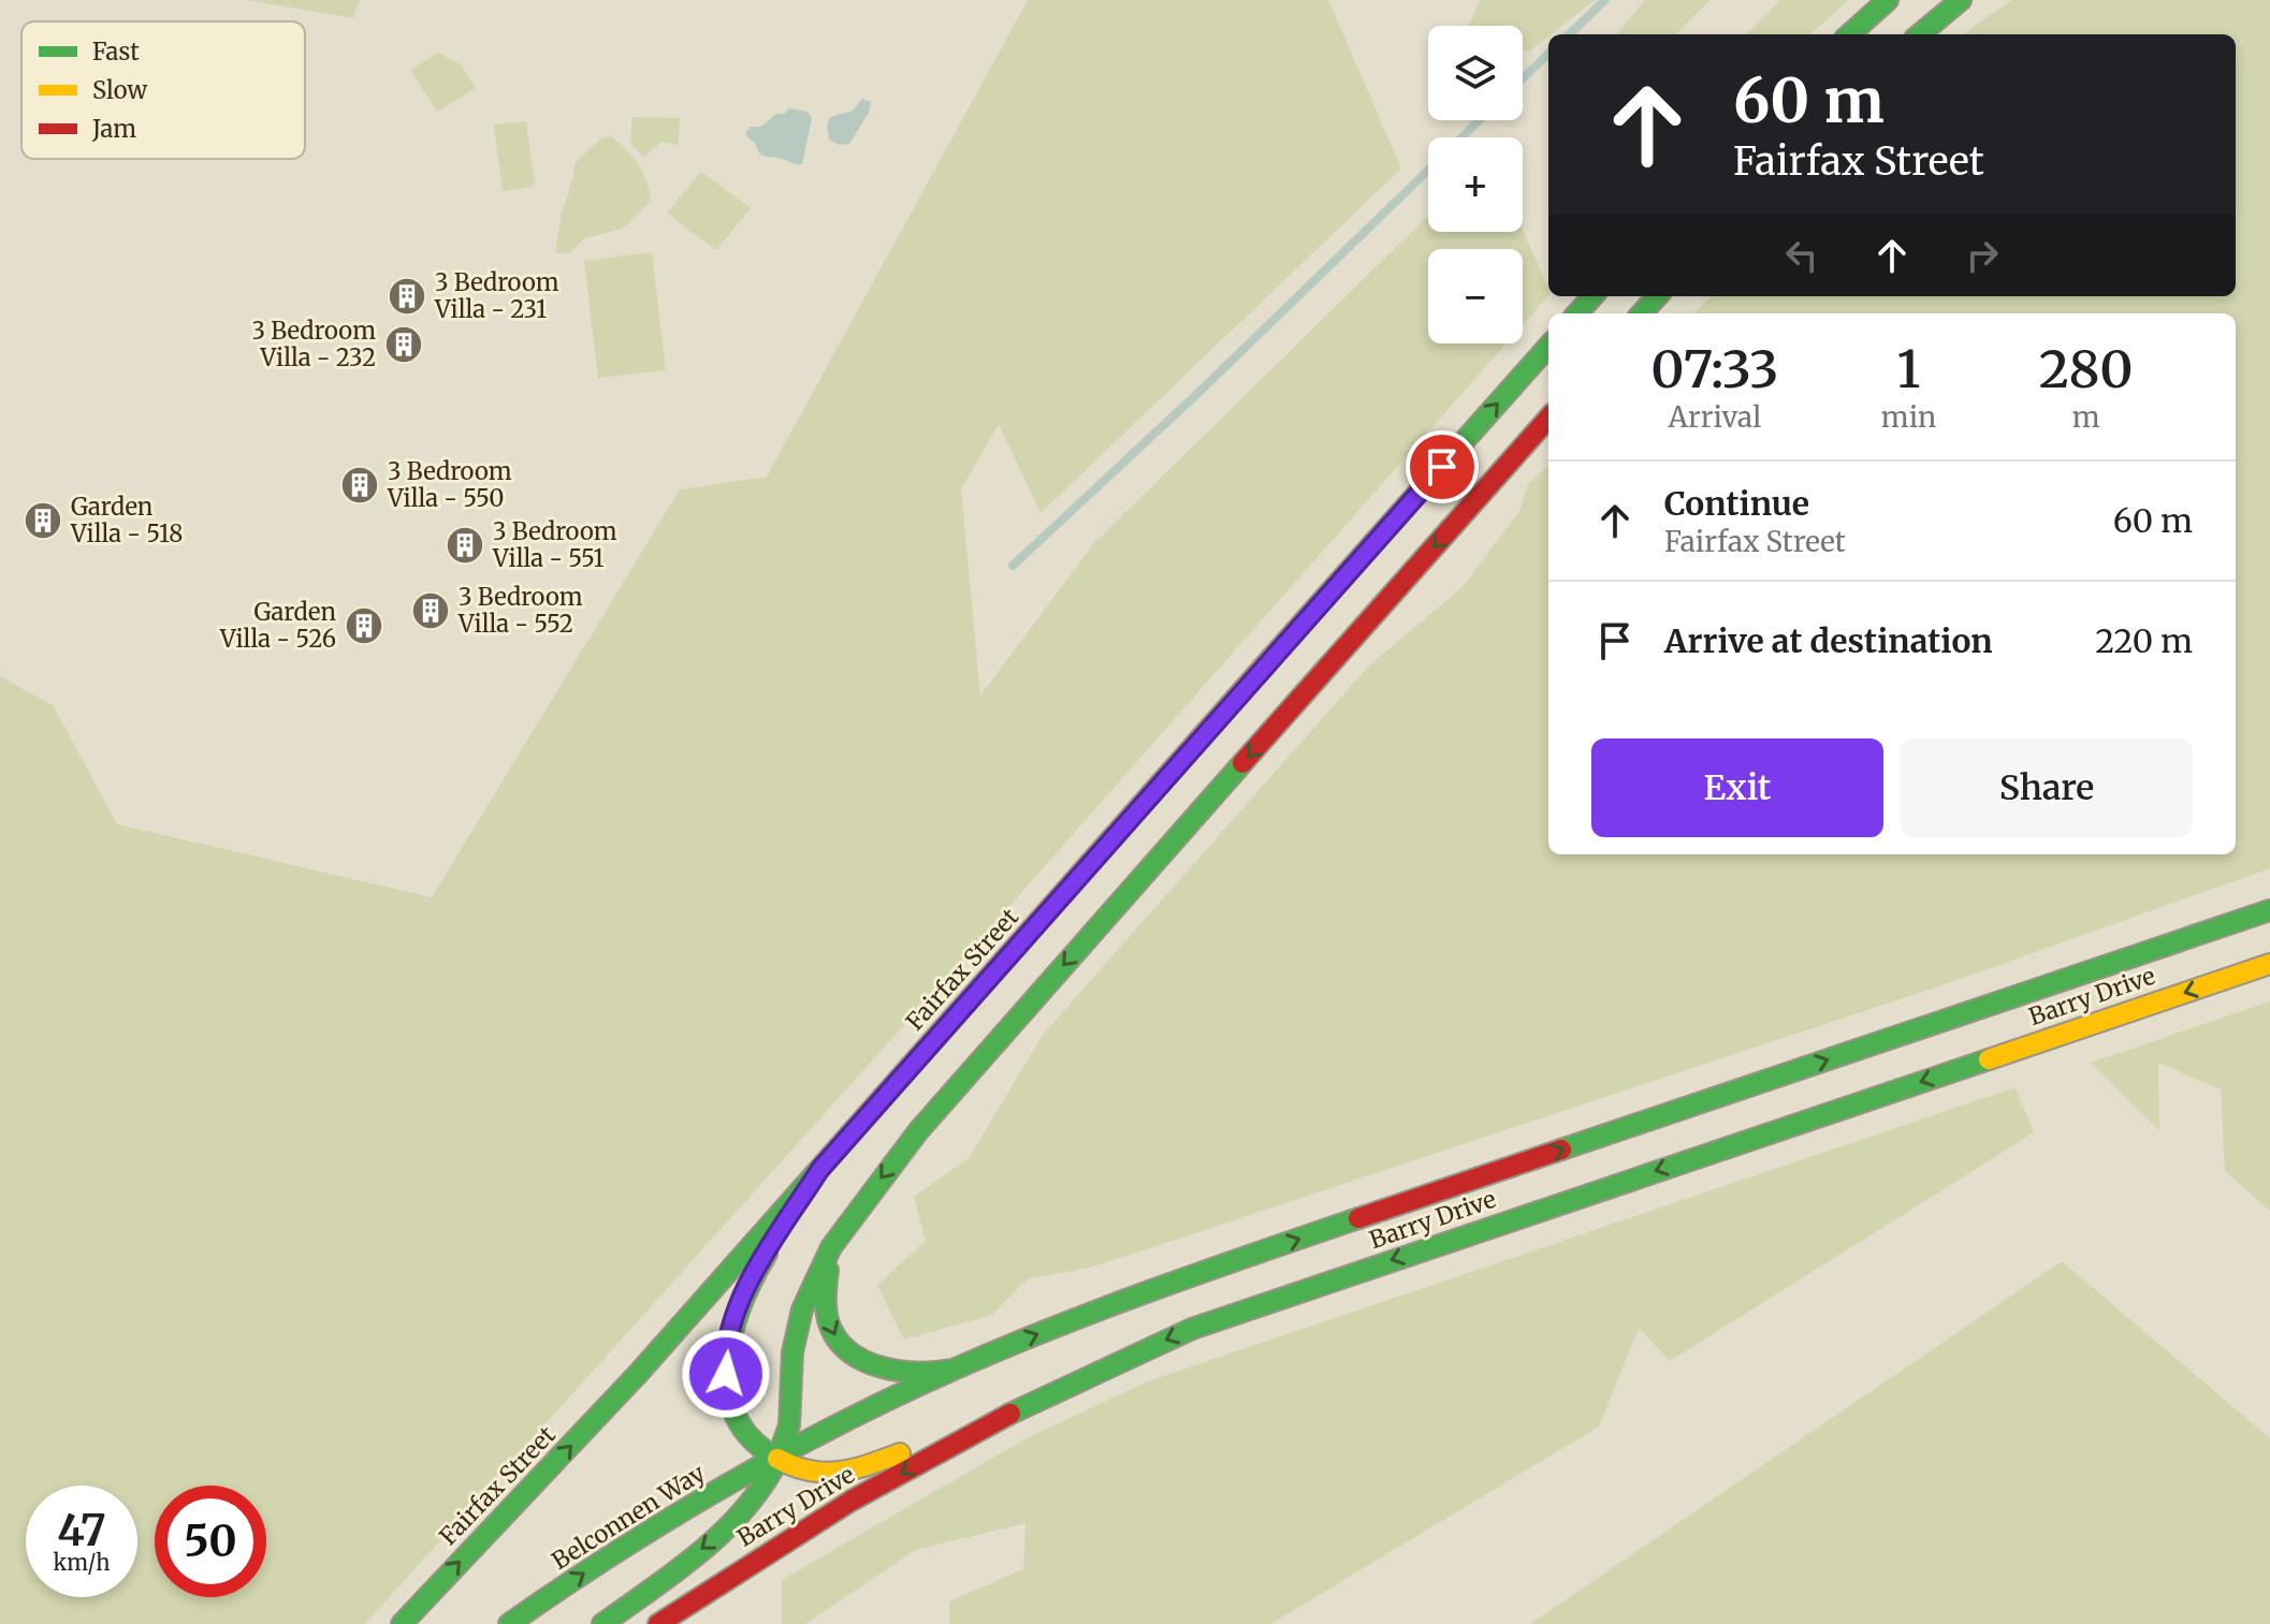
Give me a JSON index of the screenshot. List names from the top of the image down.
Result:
{
  "streets": {
    "main road": ["Fairfax Street", "Barry Drive", "Belconnen Way"]
  },
  "crossings": [
    ["Barry Drive", "Belconnen Way"]
  ],
  "places": {
    "building": [
      "3 Bedroom Villa - 231",
      "3 Bedroom Villa - 232",
      "3 Bedroom Villa - 550",
      "Garden Villa - 518",
      "3 Bedroom Villa - 551",
      "3 Bedroom Villa - 552",
      "Garden Villa - 526"
    ]
  },
  "legend": ["Fast", "Slow", "Jam"],
  "page": {
    "map_buttons": ["+", "−"],
    "turn": ["60 m", "Fairfax Street"],
    "eta": [
      "07:33",
      "Arrival",
      "1",
      "min",
      "280",
      "m"
    ],
    "list": [
      {
        "name": "Continue",
        "note": "Fairfax Street",
        "value": "60 m"
      },
      {
        "name": "Arrive at destination",
        "value": "220 m"
      }
    ],
    "buttons": ["Exit", "Share"],
    "speed": "47 km/h",
    "limit": "50"
  }
}
